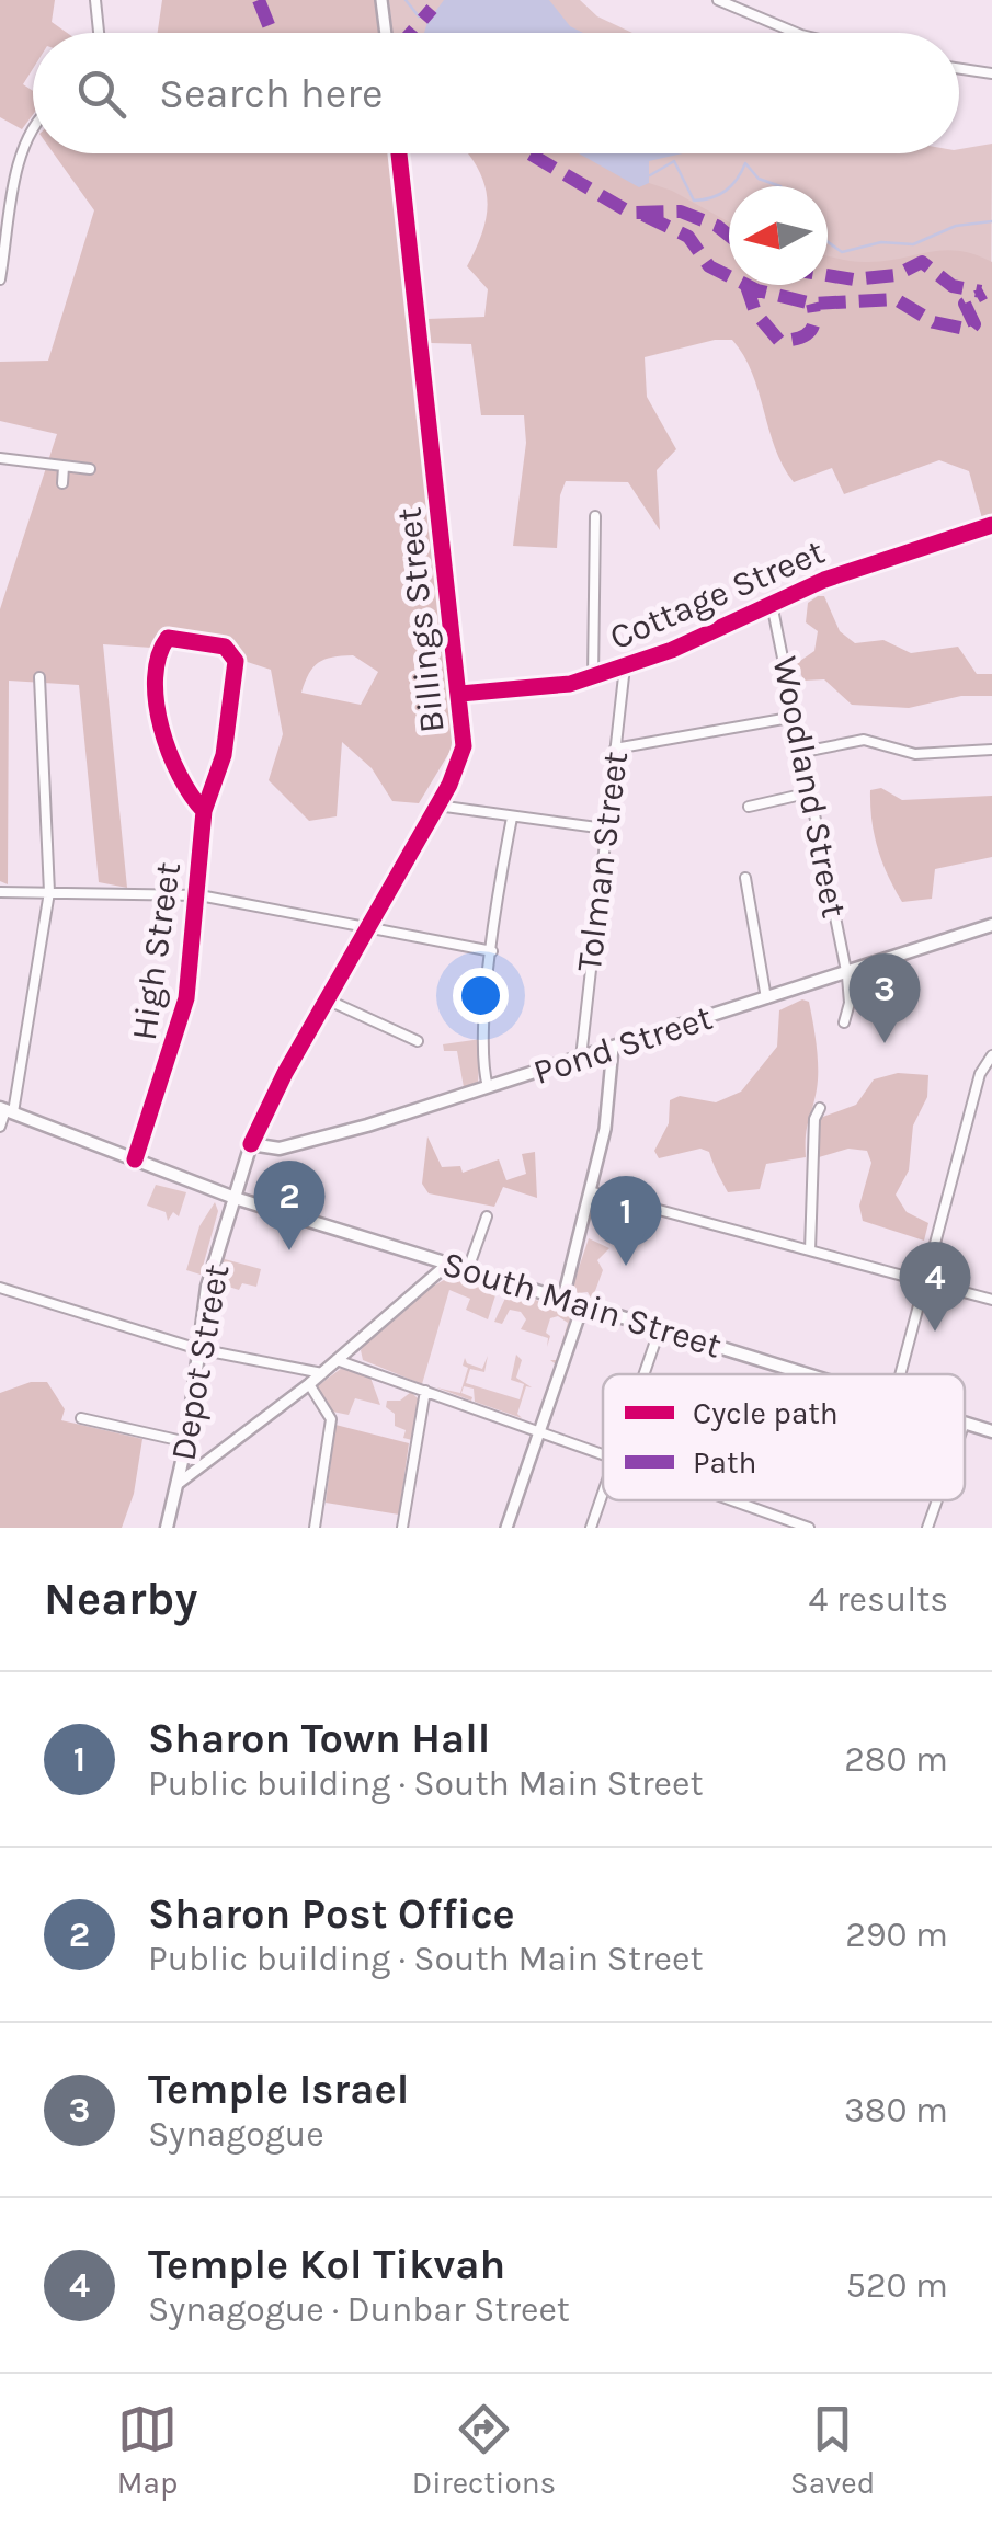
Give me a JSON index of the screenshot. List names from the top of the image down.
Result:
{
  "streets": {
    "main road": ["Pond Street", "South Main Street", "Depot Street"],
    "street": [
      "Cottage Street",
      "Billings Street",
      "Woodland Street",
      "Tolman Street",
      "High Street"
    ]
  },
  "crossings": [
    ["Cottage Street", "Billings Street"],
    ["Cottage Street", "Woodland Street"],
    ["Cottage Street", "Tolman Street"],
    ["Billings Street", "Pond Street"],
    ["Billings Street", "Depot Street"],
    ["Woodland Street", "Pond Street"],
    ["Tolman Street", "Pond Street"],
    ["High Street", "South Main Street"],
    ["Pond Street", "Depot Street"],
    ["South Main Street", "Depot Street"]
  ],
  "legend": ["Cycle path", "Path"],
  "north": "left",
  "page": {
    "search": "Search here",
    "pins": [
      "3",
      "2",
      "1",
      "4"
    ],
    "heading": ["Nearby", "4 results"],
    "list": [
      {
        "mark": "1",
        "name": "Sharon Town Hall",
        "note": "Public building · South Main Street",
        "value": "280 m"
      },
      {
        "mark": "2",
        "name": "Sharon Post Office",
        "note": "Public building · South Main Street",
        "value": "290 m"
      },
      {
        "mark": "3",
        "name": "Temple Israel",
        "note": "Synagogue",
        "value": "380 m"
      },
      {
        "mark": "4",
        "name": "Temple Kol Tikvah",
        "note": "Synagogue · Dunbar Street",
        "value": "520 m"
      }
    ],
    "nav": ["Map", "Directions", "Saved"]
  }
}
